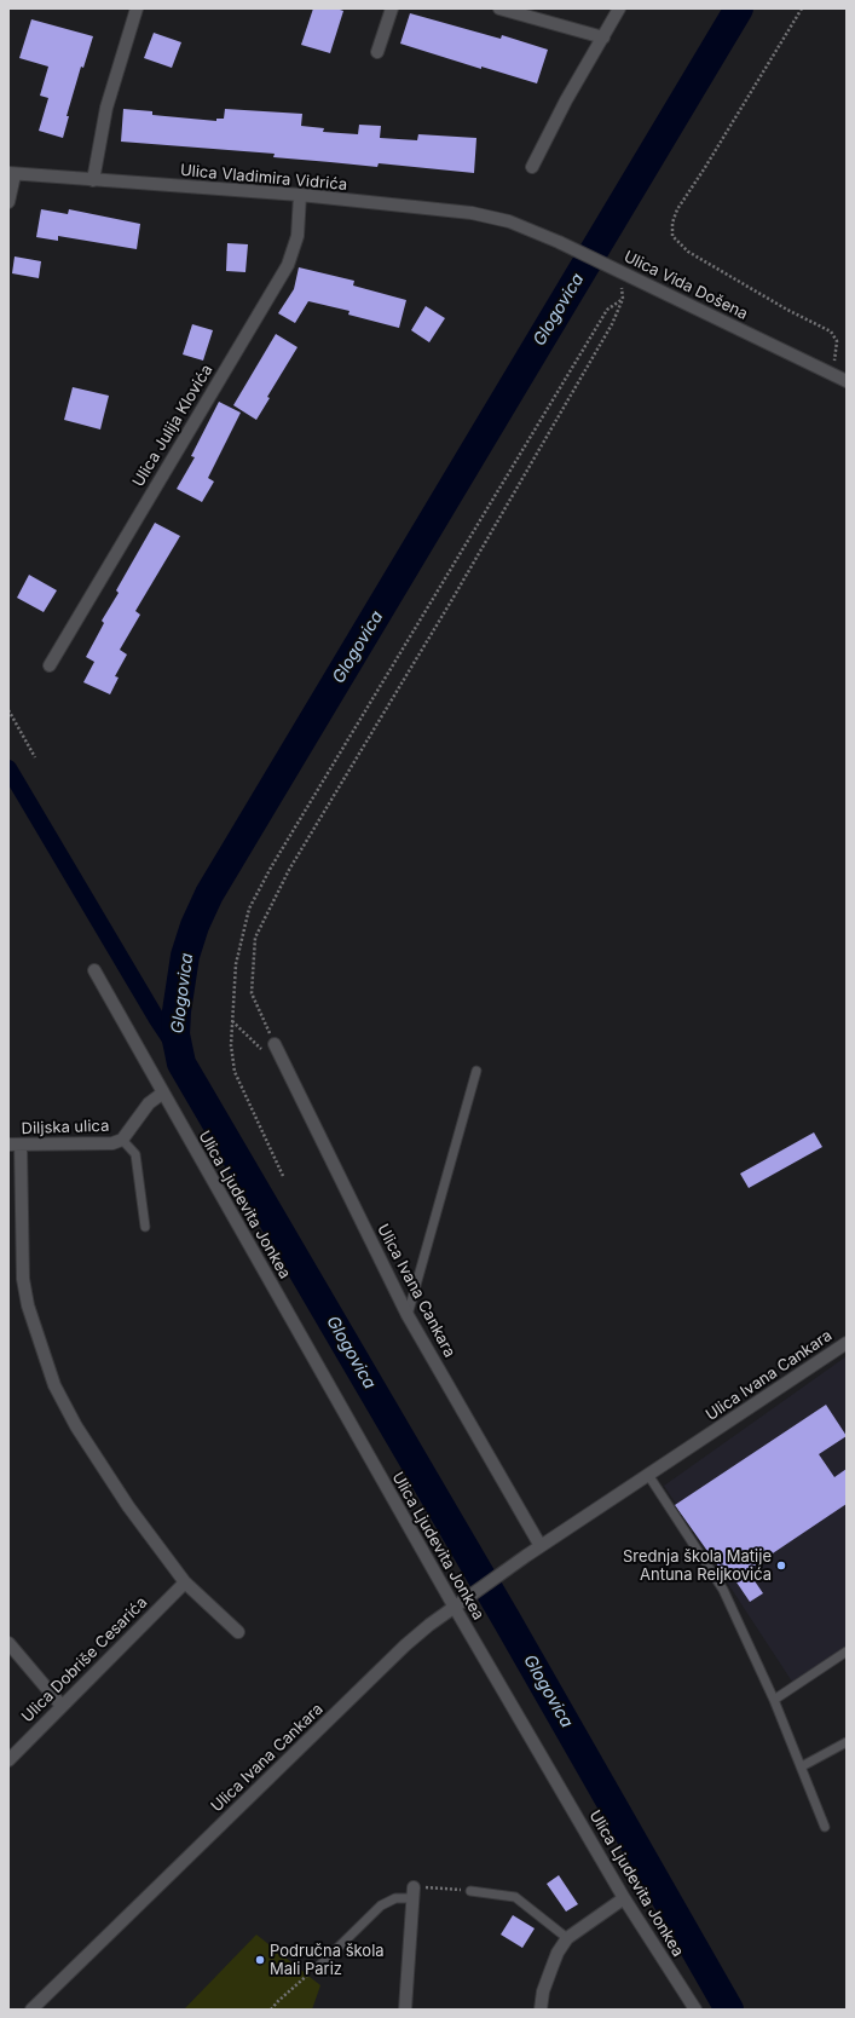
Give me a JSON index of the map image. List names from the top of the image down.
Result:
{
  "streets": {
    "street": [
      "Ulica Vladimira Vidrića",
      "Ulica Vida Došena",
      "Ulica Julija Klovića",
      "Diljska ulica",
      "Ulica Ljudevita Jonkea",
      "Ulica Ivana Cankara",
      "Ulica Dobriše Cesarića"
    ]
  },
  "crossings": [
    ["Ulica Vladimira Vidrića", "Ulica Vida Došena"],
    ["Ulica Vladimira Vidrića", "Ulica Julija Klovića"],
    ["Ulica Ljudevita Jonkea", "Ulica Ivana Cankara"]
  ],
  "water": ["Glogovica"],
  "places": ["Srednja škola Matije Antuna Reljkovića", "Područna škola Mali Pariz"]
}
